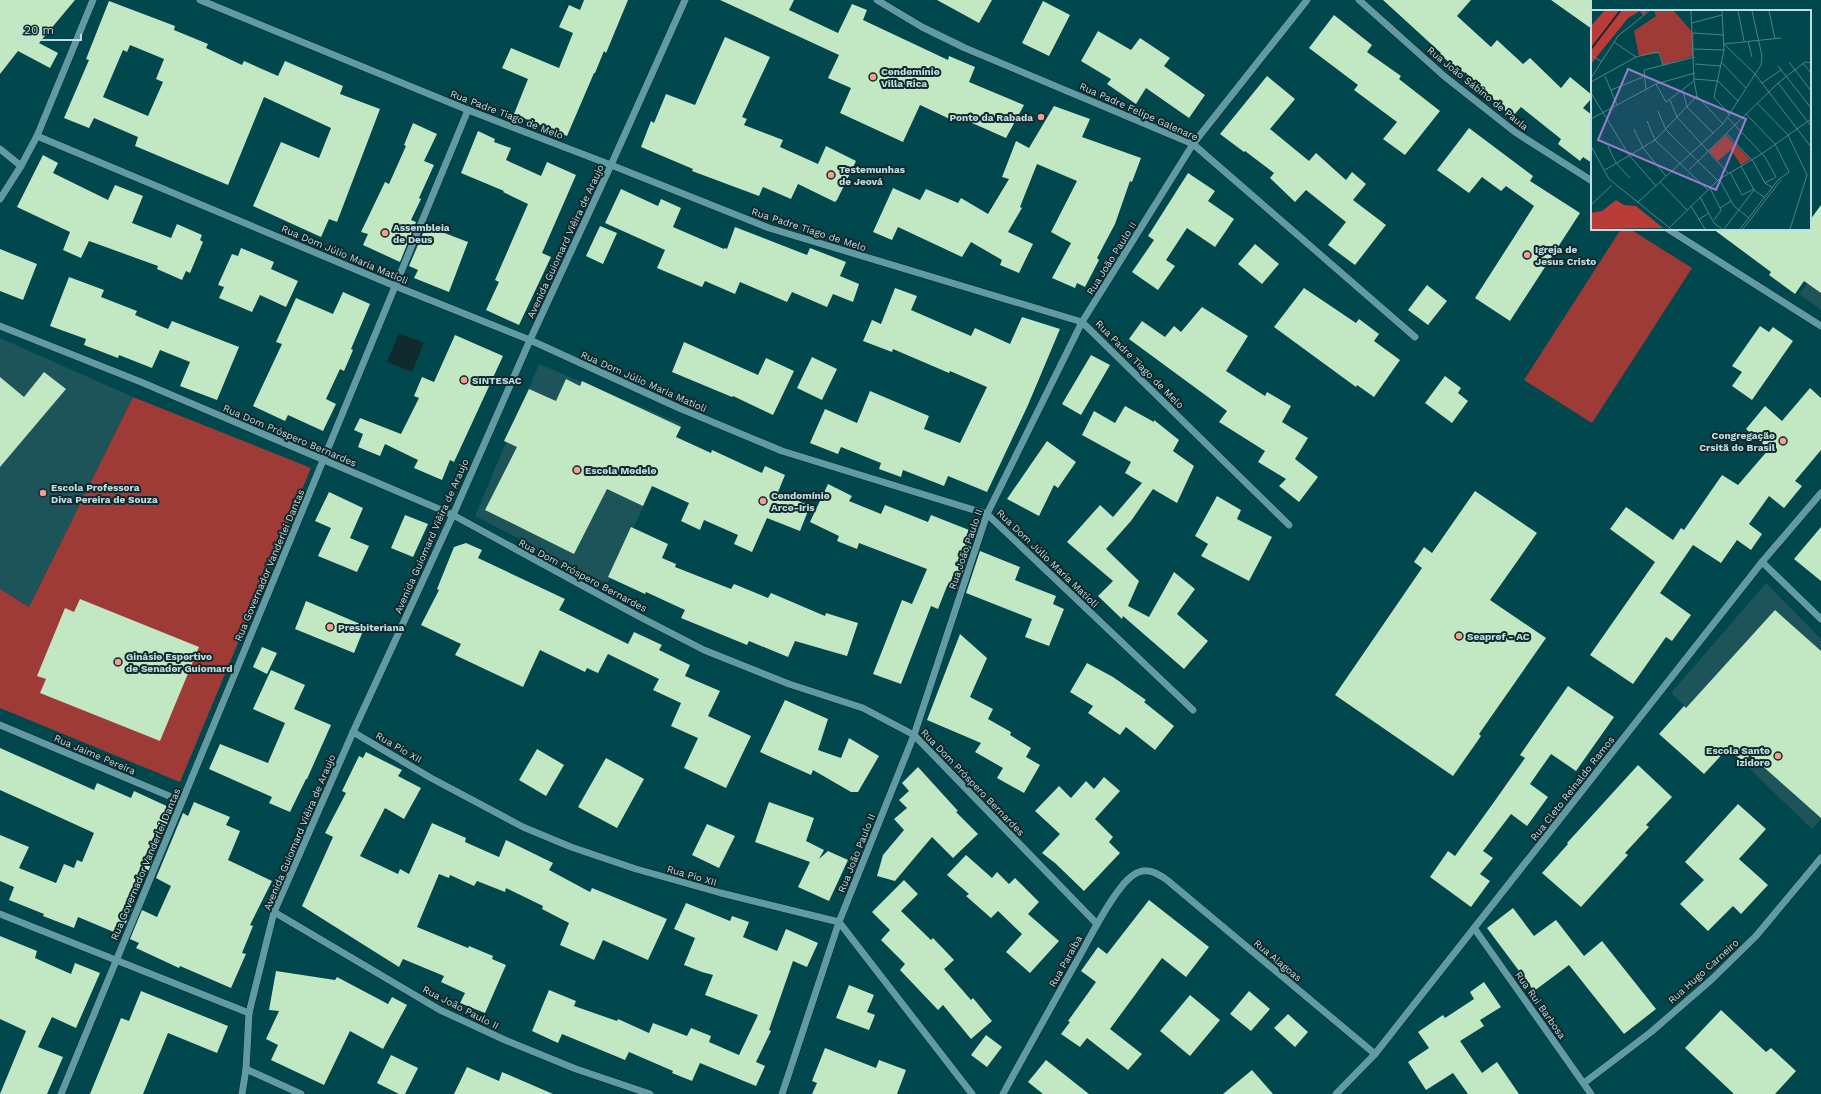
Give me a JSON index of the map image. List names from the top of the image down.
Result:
{
  "streets": {
    "street": [
      "Rua João Sábino de Paula",
      "Rua Padre Felipe Galenare",
      "Rua Padre Tiago de Melo",
      "Avenida Guiomard Viêira de Araujo",
      "Rua Dom Júlio Maria Matioli",
      "Rua João Paulo II",
      "Rua Dom Próspero Bernardes",
      "Rua Governador Vanderlei Dantas",
      "Rua Pio XII",
      "Rua Jaime Pereira",
      "Rua Cleto Reinaldo Ramos",
      "Rua Alagoas",
      "Rua Paraíba",
      "Rua Hugo Carneiro",
      "Rua Rui Barbosa"
    ]
  },
  "crossings": [
    ["Rua Padre Felipe Galenare", "Rua João Paulo II"],
    ["Rua Padre Tiago de Melo", "Avenida Guiomard Viêira de Araujo"],
    ["Rua Padre Tiago de Melo", "Rua João Paulo II"],
    ["Rua Padre Tiago de Melo", "Rua Governador Vanderlei Dantas"],
    ["Avenida Guiomard Viêira de Araujo", "Rua Dom Júlio Maria Matioli"],
    ["Avenida Guiomard Viêira de Araujo", "Rua João Paulo II"],
    ["Avenida Guiomard Viêira de Araujo", "Rua Dom Próspero Bernardes"],
    ["Avenida Guiomard Viêira de Araujo", "Rua Pio XII"],
    ["Rua Dom Júlio Maria Matioli", "Rua João Paulo II"],
    ["Rua Dom Júlio Maria Matioli", "Rua Governador Vanderlei Dantas"],
    ["Rua João Paulo II", "Rua Dom Próspero Bernardes"],
    ["Rua João Paulo II", "Rua Pio XII"],
    ["Rua Dom Próspero Bernardes", "Rua Governador Vanderlei Dantas"],
    ["Rua Dom Próspero Bernardes", "Rua Paraíba"],
    ["Rua Governador Vanderlei Dantas", "Rua Jaime Pereira"],
    ["Rua Cleto Reinaldo Ramos", "Rua Alagoas"],
    ["Rua Cleto Reinaldo Ramos", "Rua Rui Barbosa"],
    ["Rua Alagoas", "Rua Paraíba"],
    ["Rua Hugo Carneiro", "Rua Rui Barbosa"]
  ],
  "places": [
    "Condomínio Villa Rica",
    "Ponto da Rabada",
    "Testemunhas de Jeová",
    "Assembleia de Deus",
    "Igreja de Jesus Cristo",
    "SINTESAC",
    "Congregação Crsitã do Brasil",
    "Escola Modelo",
    "Escola Professora Diva Pereira de Souza",
    "Condomínio Arco-Iris",
    "Presbiteriana",
    "Seaprof - AC",
    "Ginásio Esportivo de Senador Guiomard",
    "Escola Santo Izidoro"
  ],
  "scale_bar": "20 m"
}
